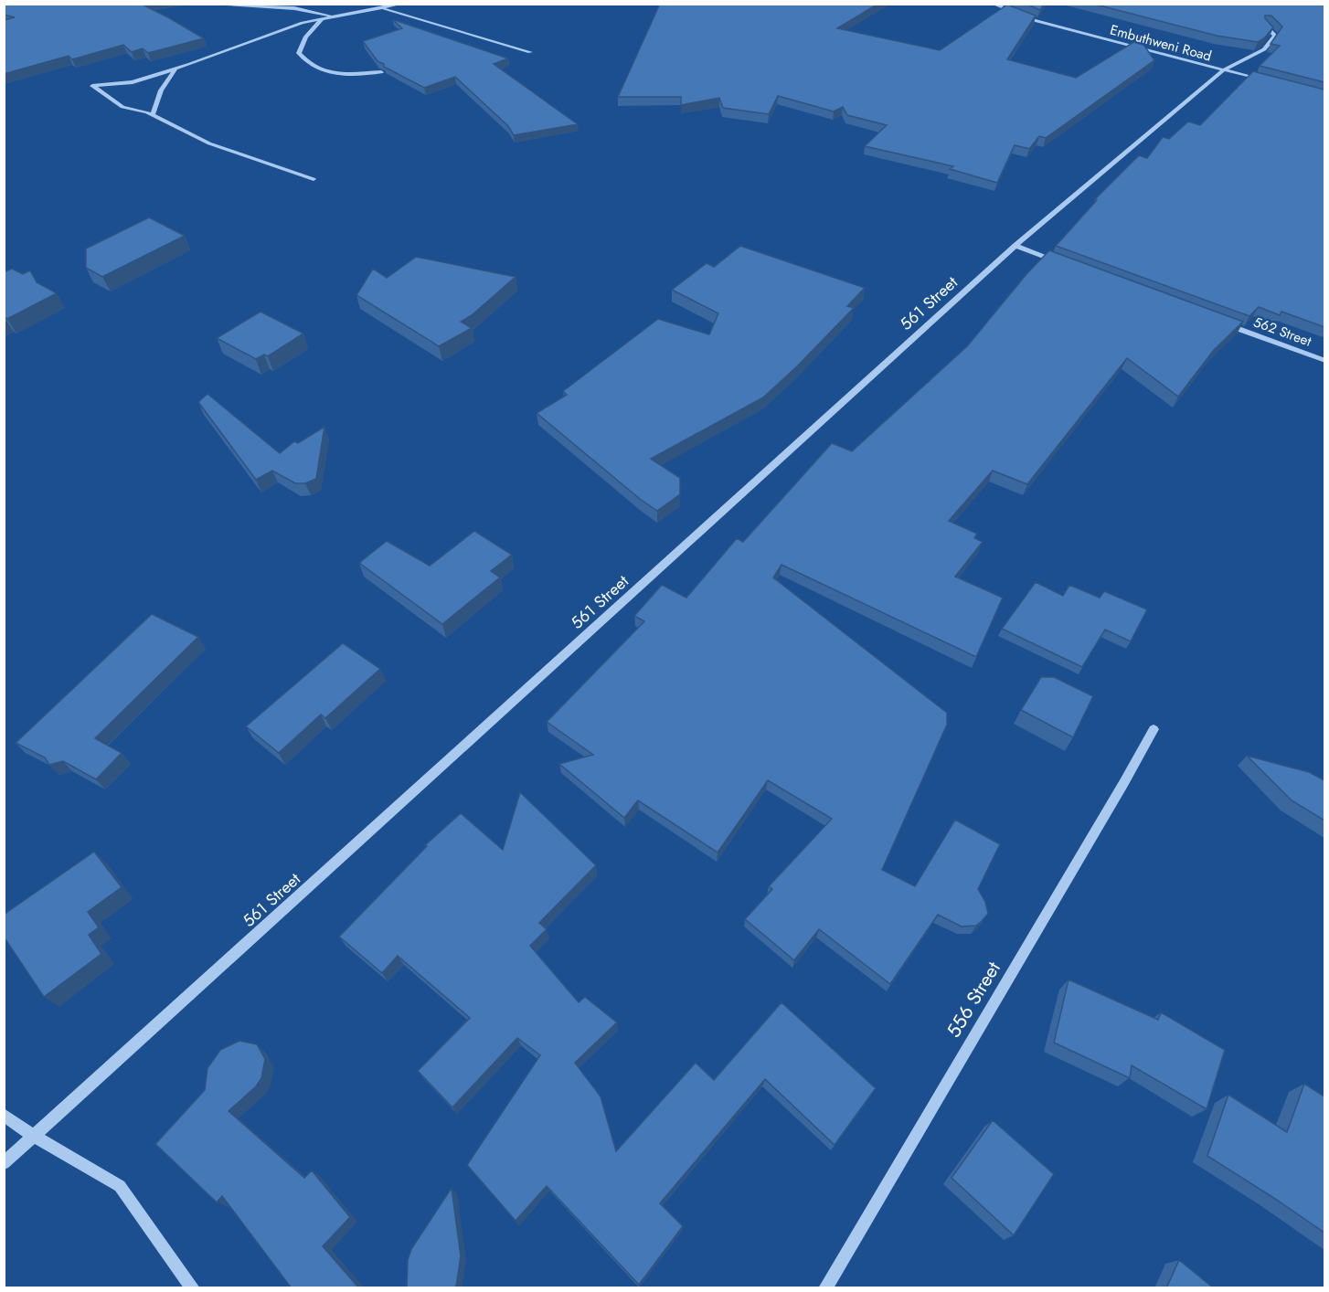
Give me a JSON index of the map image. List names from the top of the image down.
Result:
{
  "streets": {
    "street": [
      "Embuthweni Road",
      "561 Street",
      "562 Street",
      "556 Street"
    ]
  },
  "crossings": [
    ["Embuthweni Road", "561 Street"]
  ]
}
